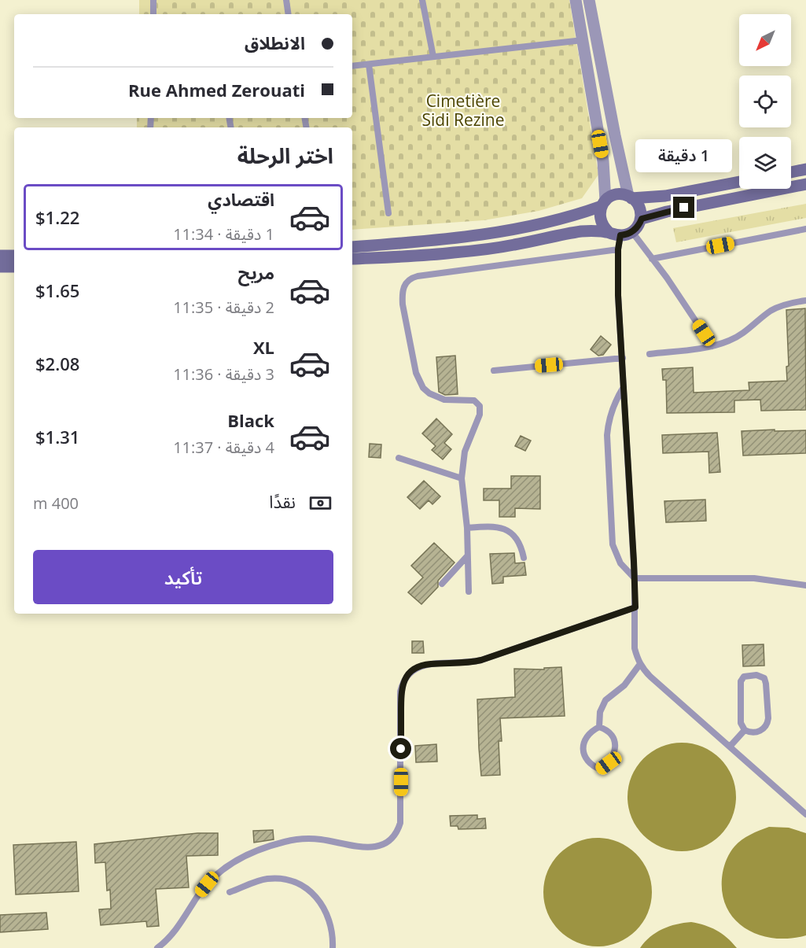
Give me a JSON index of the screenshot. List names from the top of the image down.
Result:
{
  "parks": ["Cimetière Sidi Rezine"],
  "north": "bottom left",
  "page": {
    "banner": ["الانطلاق", "Rue Ahmed Zerouati"],
    "heading": "اختر الرحلة",
    "bubble": "1 دقيقة",
    "list": [
      {
        "name": "اقتصادي",
        "note": "1 دقيقة · 11:34",
        "value": "$1.22"
      },
      {
        "name": "مريح",
        "note": "2 دقيقة · 11:35",
        "value": "$1.65"
      },
      {
        "name": "XL",
        "note": "3 دقيقة · 11:36",
        "value": "$2.08"
      },
      {
        "name": "Black",
        "note": "4 دقيقة · 11:37",
        "value": "$1.31"
      }
    ],
    "pay": ["نقدًا", "400 m"],
    "buttons": "تأكيد"
  }
}
